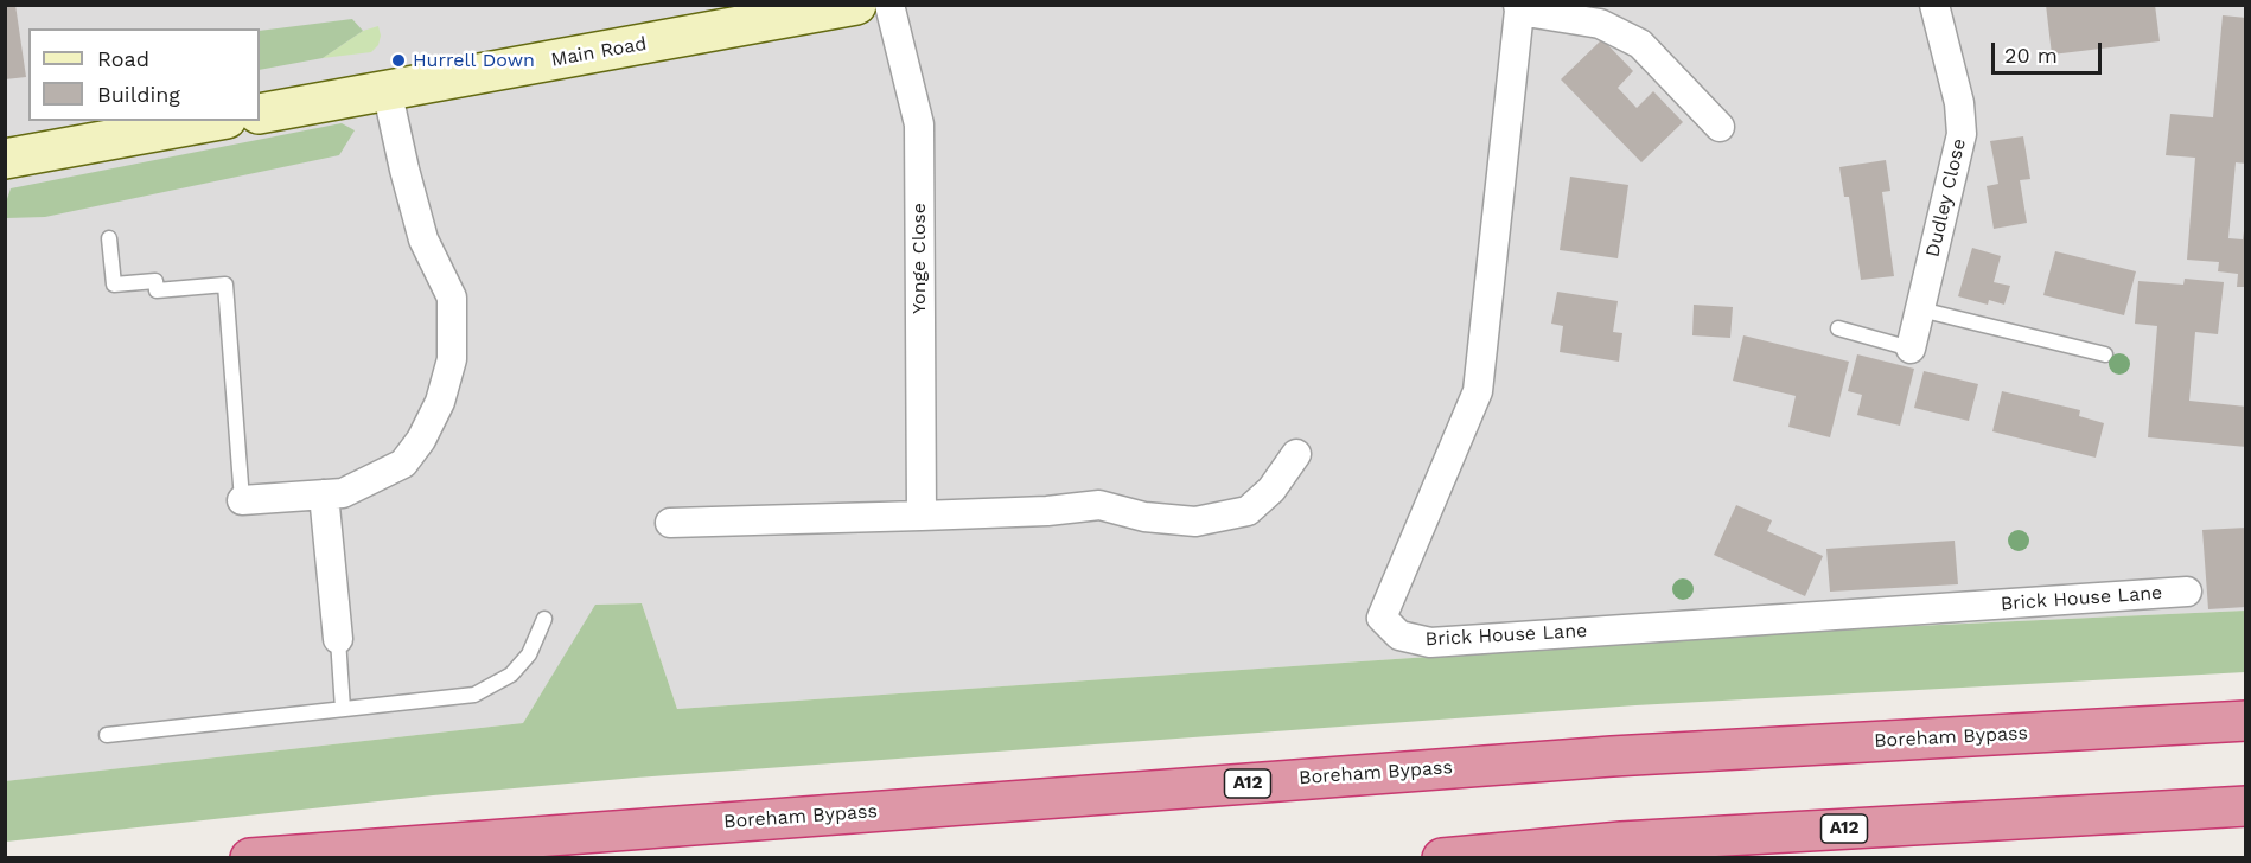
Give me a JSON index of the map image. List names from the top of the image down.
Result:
{
  "streets": {
    "highway": ["Boreham Bypass", "A12"],
    "main road": ["Main Road"],
    "street": ["Dudley Close", "Yonge Close", "Brick House Lane"]
  },
  "places": ["Hurrell Down"],
  "legend": ["Road", "Building"],
  "scale_bar": "20 m"
}
